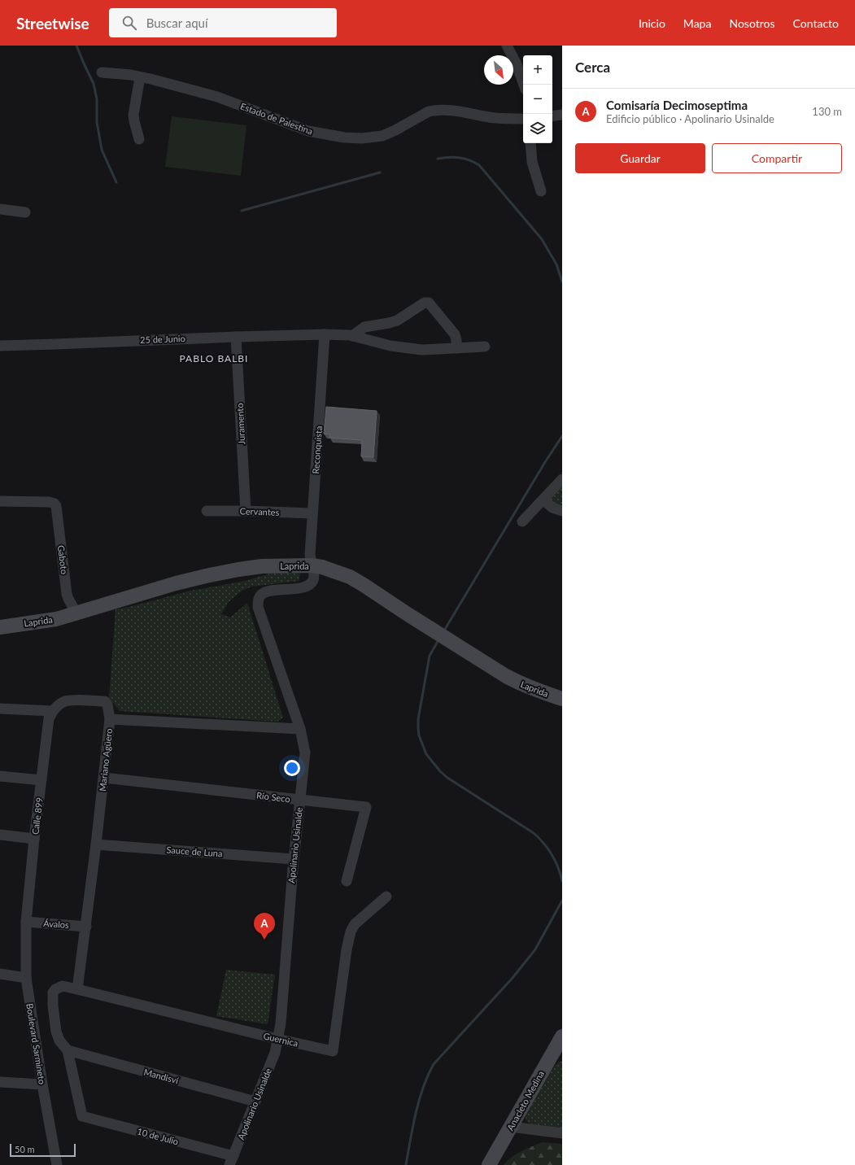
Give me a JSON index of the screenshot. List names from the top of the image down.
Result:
{
  "streets": {
    "main road": ["Laprida", "Anacleto Medina"],
    "street": [
      "Estado de Palestina",
      "25 de Junio",
      "Juramento",
      "Reconquista",
      "Cervantes",
      "Gaboto",
      "Mariano Agüero",
      "Río Seco",
      "Calle 899",
      "Apolinario Usinalde",
      "Sauce de Luna",
      "Ávalos",
      "Guernica",
      "Boulevard Sarmineto",
      "Mandisví",
      "10 de Julio"
    ]
  },
  "crossings": [
    ["25 de Junio", "Juramento"],
    ["25 de Junio", "Reconquista"],
    ["Juramento", "Cervantes"],
    ["Reconquista", "Cervantes"],
    ["Reconquista", "Laprida"],
    ["Reconquista", "Apolinario Usinalde"],
    ["Gaboto", "Laprida"],
    ["Laprida", "Apolinario Usinalde"],
    ["Mariano Agüero", "Río Seco"],
    ["Mariano Agüero", "Apolinario Usinalde"],
    ["Mariano Agüero", "Sauce de Luna"],
    ["Mariano Agüero", "Ávalos"],
    ["Mariano Agüero", "Guernica"],
    ["Río Seco", "Apolinario Usinalde"],
    ["Calle 899", "Ávalos"],
    ["Calle 899", "Boulevard Sarmineto"],
    ["Apolinario Usinalde", "Sauce de Luna"],
    ["Apolinario Usinalde", "Guernica"],
    ["Apolinario Usinalde", "Mandisví"],
    ["Apolinario Usinalde", "10 de Julio"],
    ["Ávalos", "Boulevard Sarmineto"],
    ["Guernica", "Mandisví"],
    ["Guernica", "10 de Julio"],
    ["Mandisví", "10 de Julio"]
  ],
  "districts": ["PABLO BALBI"],
  "scale_bar": "50 m",
  "north": "bottom right",
  "page": {
    "header": "Streetwise",
    "search": "Buscar aquí",
    "nav": [
      "Inicio",
      "Mapa",
      "Nosotros",
      "Contacto"
    ],
    "heading": "Cerca",
    "map_buttons": ["+", "−"],
    "list": [
      {
        "mark": "A",
        "name": "Comisaría Decimoseptima",
        "note": "Edificio público · Apolinario Usinalde",
        "value": "130 m"
      }
    ],
    "buttons": ["Guardar", "Compartir"],
    "pins": "A",
    "scale": "50 m"
  }
}
